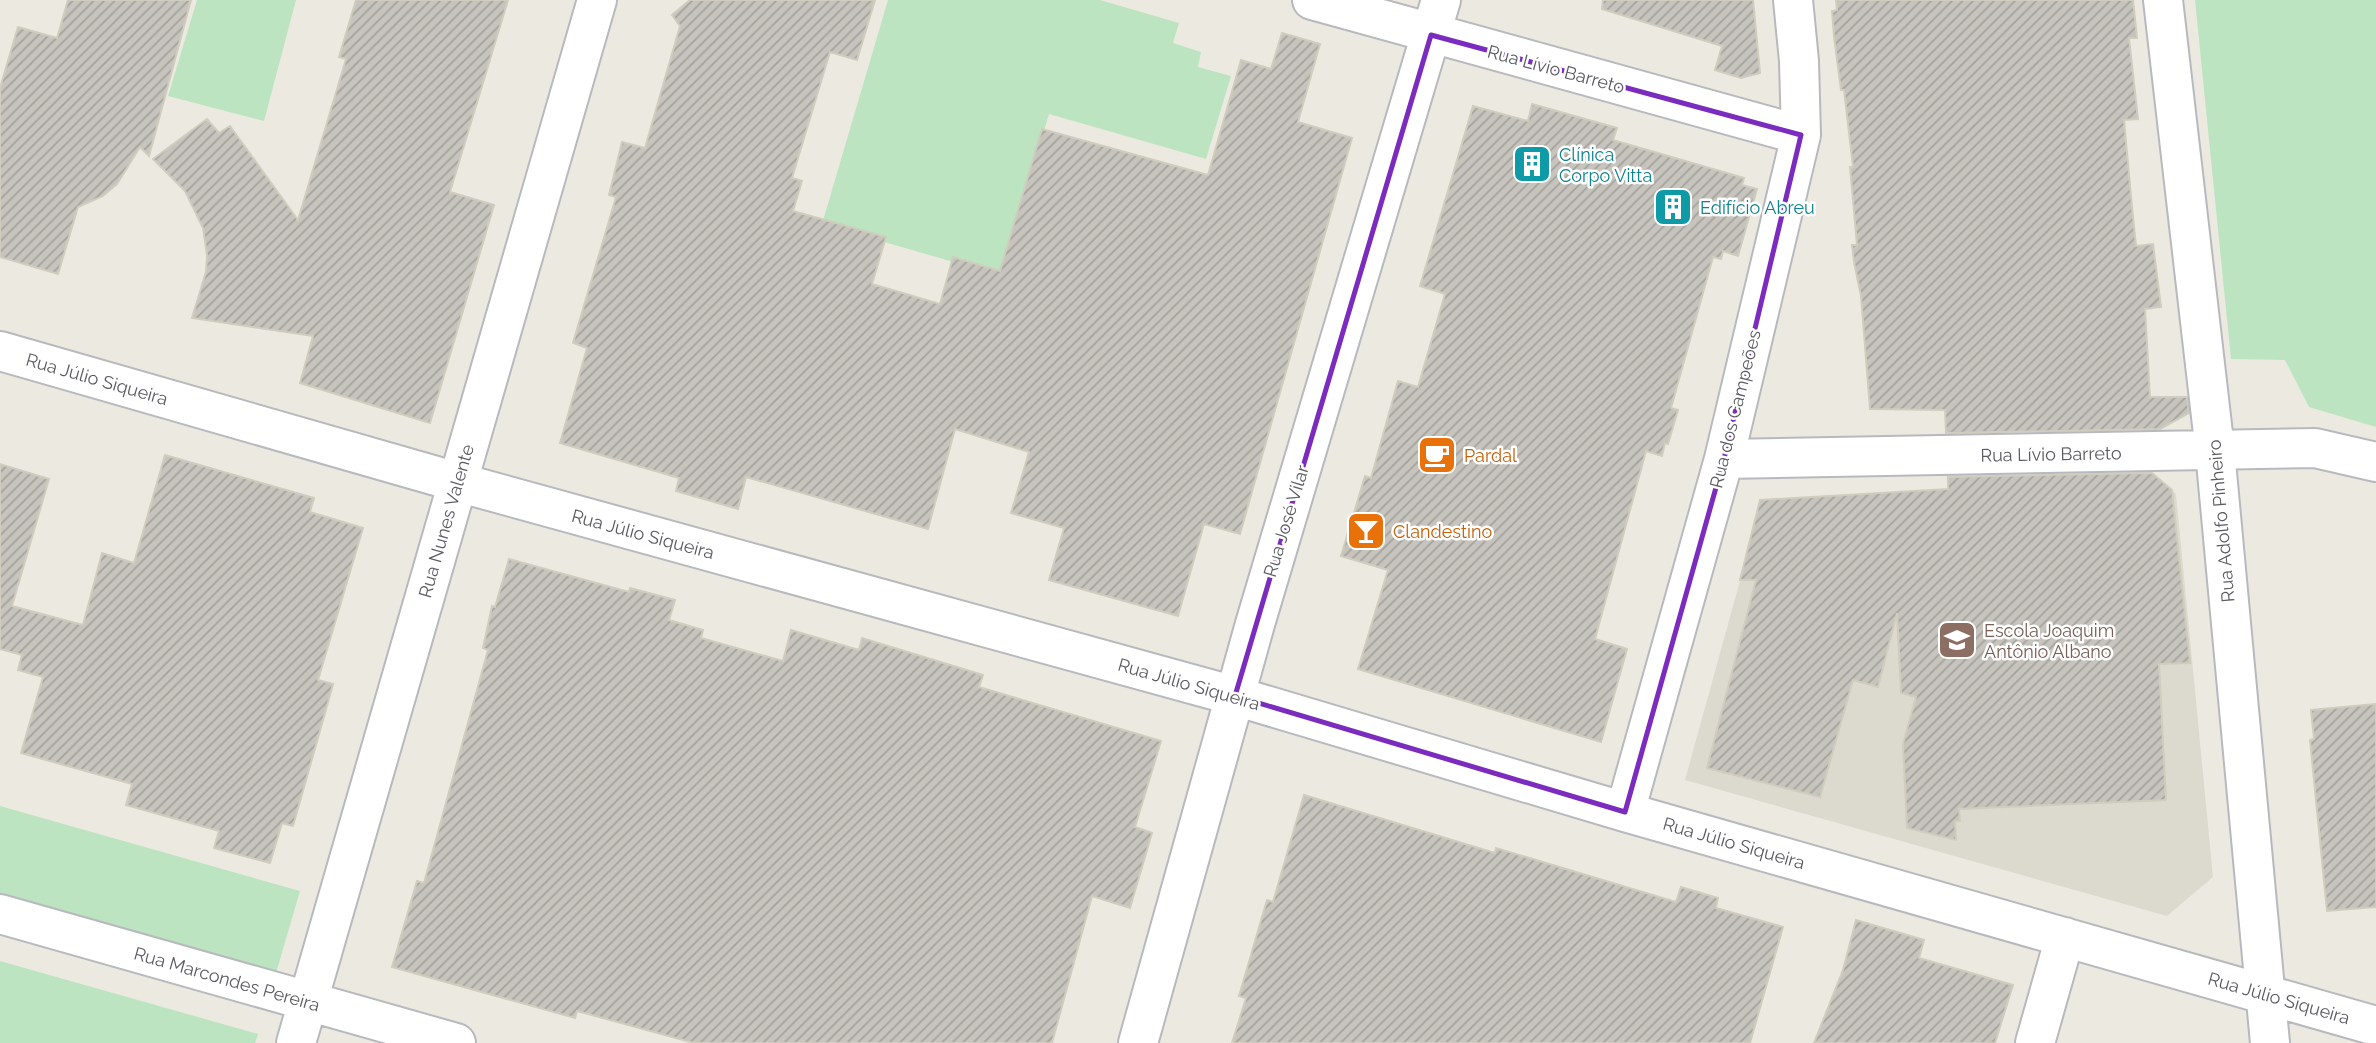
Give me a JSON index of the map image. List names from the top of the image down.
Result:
{
  "streets": {
    "street": [
      "Rua Lívio Barreto",
      "Rua Júlio Siqueira",
      "Rua dos Campeões",
      "Rua Nunes Valente",
      "Rua José Vilar",
      "Rua Adolfo Pinheiro",
      "Rua Marcondes Pereira"
    ]
  },
  "crossings": [
    ["Rua Lívio Barreto", "Rua dos Campeões"],
    ["Rua Lívio Barreto", "Rua José Vilar"],
    ["Rua Lívio Barreto", "Rua Adolfo Pinheiro"],
    ["Rua Júlio Siqueira", "Rua dos Campeões"],
    ["Rua Júlio Siqueira", "Rua Nunes Valente"],
    ["Rua Júlio Siqueira", "Rua José Vilar"],
    ["Rua Júlio Siqueira", "Rua Adolfo Pinheiro"],
    ["Rua Nunes Valente", "Rua Marcondes Pereira"]
  ],
  "places": {
    "building": ["Clínica Corpo Vitta", "Edifício Abreu"],
    "cafe": ["Pardal"],
    "bar": ["Clandestino"],
    "school or university": ["Escola Joaquim Antônio Albano"]
  }
}
